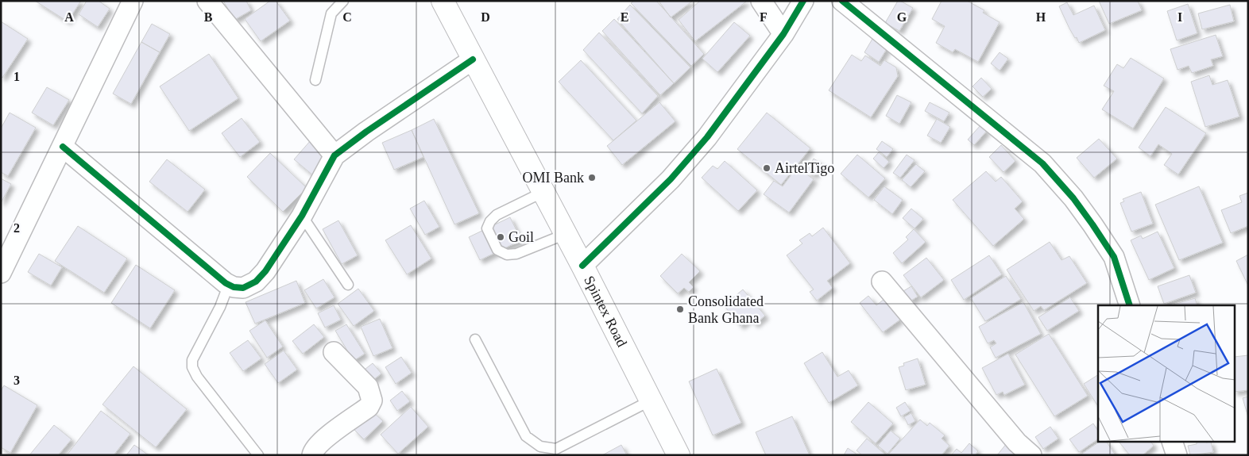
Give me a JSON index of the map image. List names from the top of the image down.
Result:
{
  "streets": {
    "main road": ["Spintex Road"]
  },
  "places": [
    "AirtelTigo",
    "OMI Bank",
    "Goil",
    "Consolidated Bank Ghana"
  ],
  "grid": {
    "columns": [
      "A",
      "B",
      "C",
      "D",
      "E",
      "F",
      "G",
      "H",
      "I"
    ],
    "rows": ["1", "2", "3"]
  }
}
